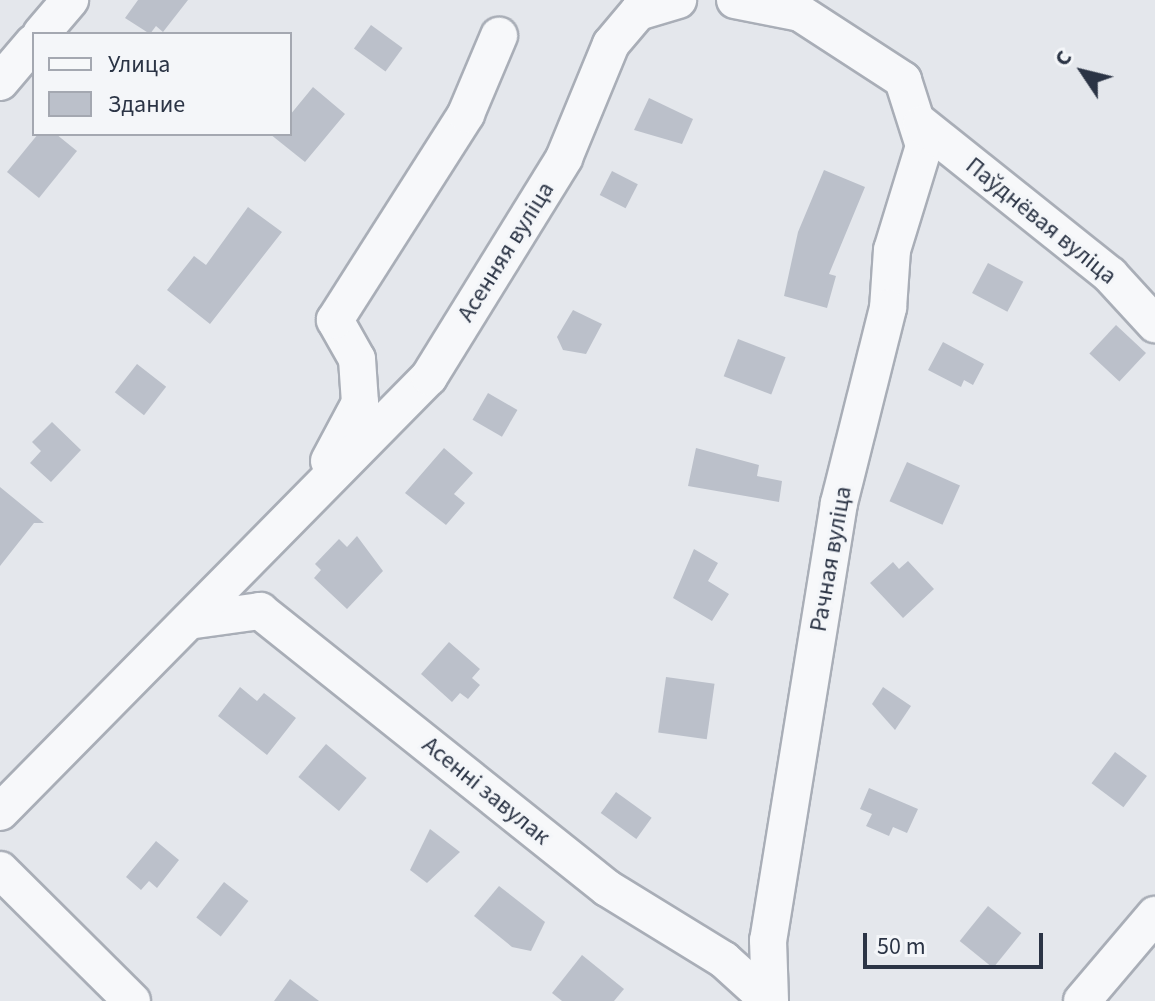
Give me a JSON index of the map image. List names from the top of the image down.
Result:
{
  "streets": {
    "street": [
      "Паўднёвая вуліца",
      "Асенняя вуліца",
      "Рачная вуліца",
      "Асенні завулак"
    ]
  },
  "crossings": [
    ["Паўднёвая вуліца", "Рачная вуліца"],
    ["Асенняя вуліца", "Асенні завулак"],
    ["Рачная вуліца", "Асенні завулак"]
  ],
  "legend": ["Улица", "Здание"],
  "scale_bar": "50 m",
  "north": "top left"
}
